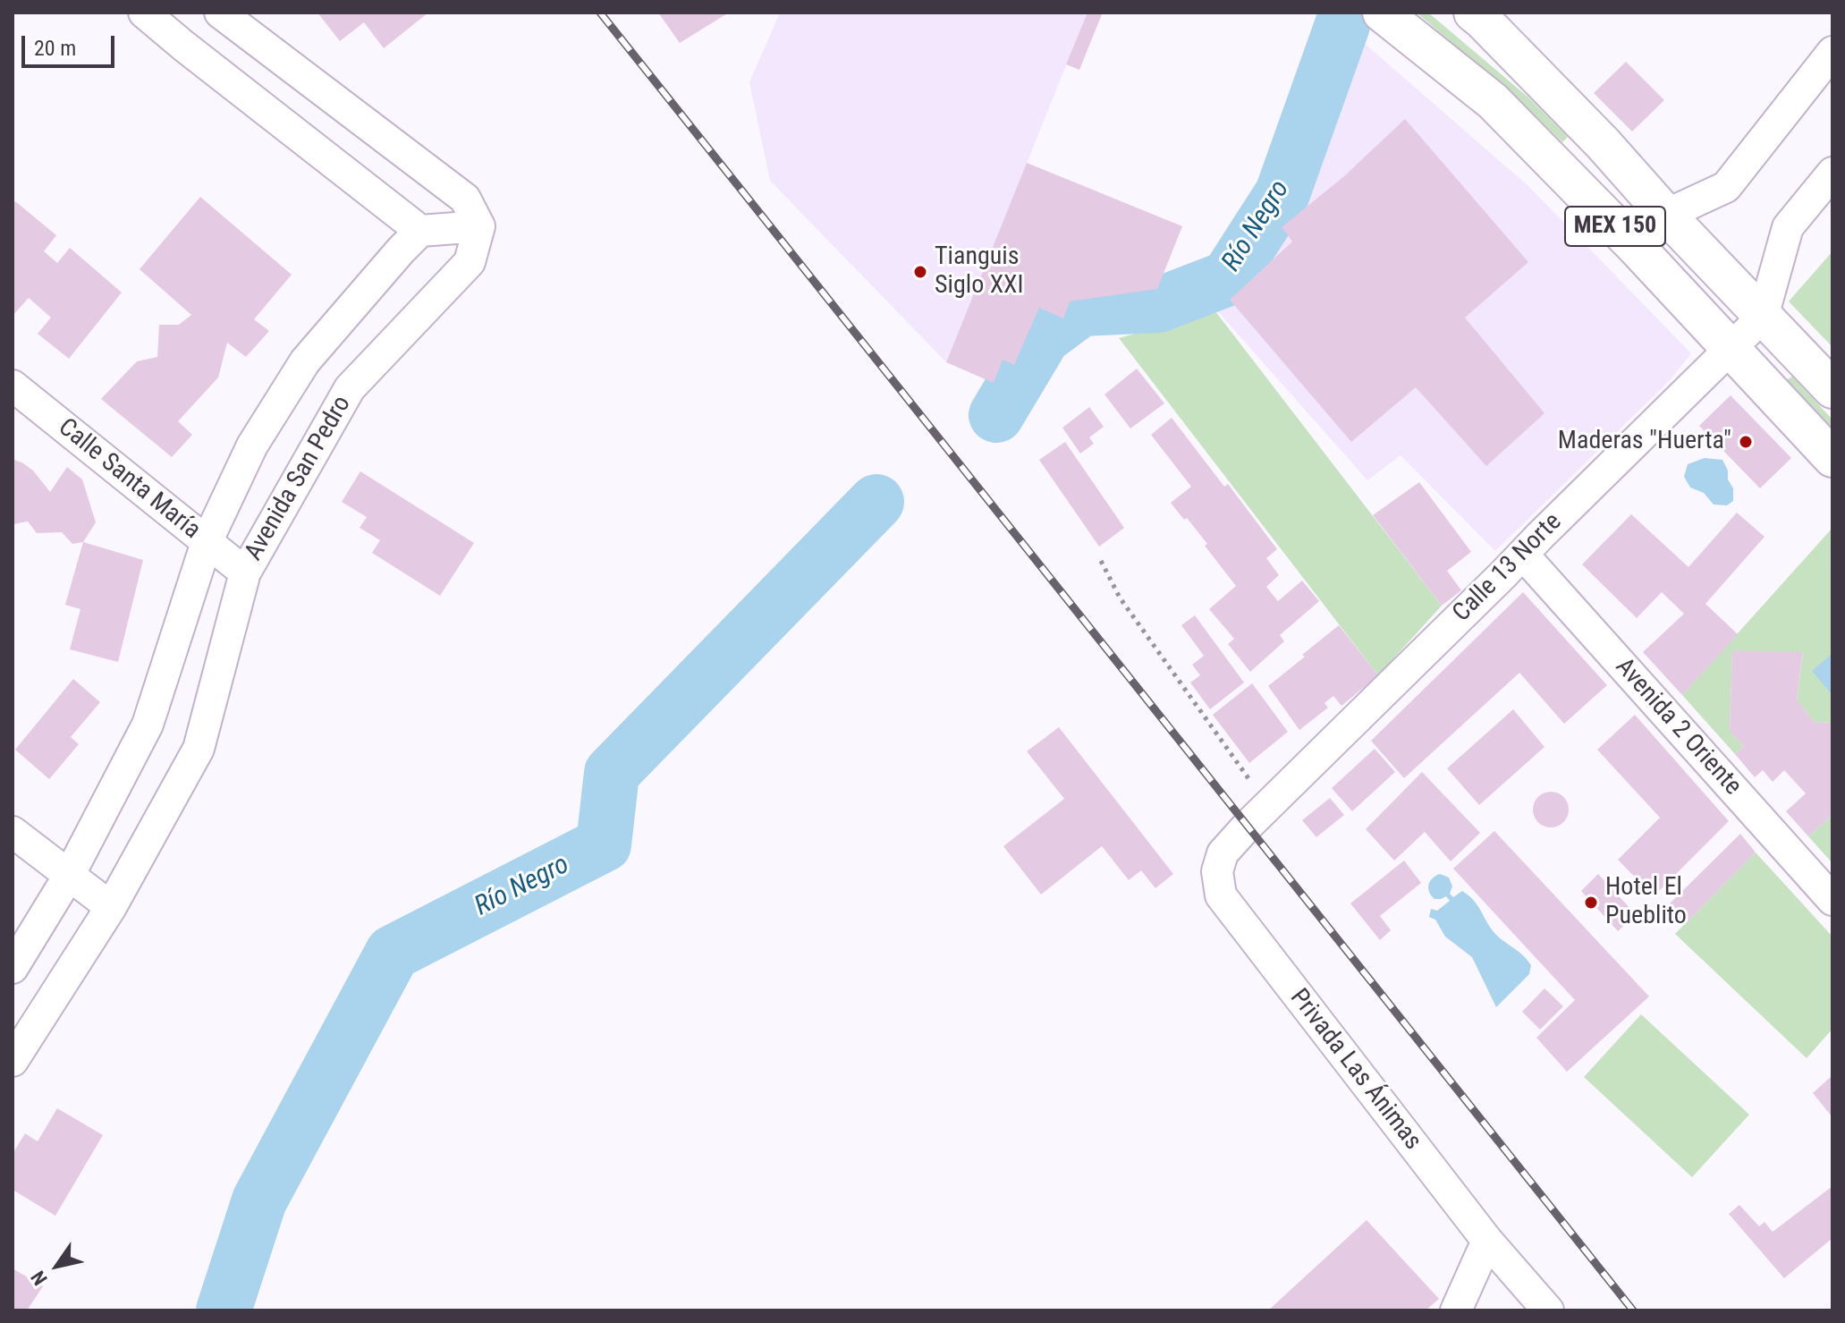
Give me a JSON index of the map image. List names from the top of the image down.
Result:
{
  "streets": {
    "main road": ["MEX 150"],
    "street": [
      "Avenida San Pedro",
      "Calle Santa María",
      "Calle 13 Norte",
      "Avenida 2 Oriente",
      "Privada Las Ánimas"
    ]
  },
  "crossings": [
    ["MEX 150", "Calle 13 Norte"],
    ["Avenida San Pedro", "Calle Santa María"],
    ["Calle 13 Norte", "Avenida 2 Oriente"],
    ["Calle 13 Norte", "Privada Las Ánimas"]
  ],
  "water": ["Río Negro"],
  "places": ["Tianguis Siglo XXI", "Maderas \"Huerta\"", "Hotel El Pueblito"],
  "scale_bar": "20 m",
  "north": "bottom left"
}
